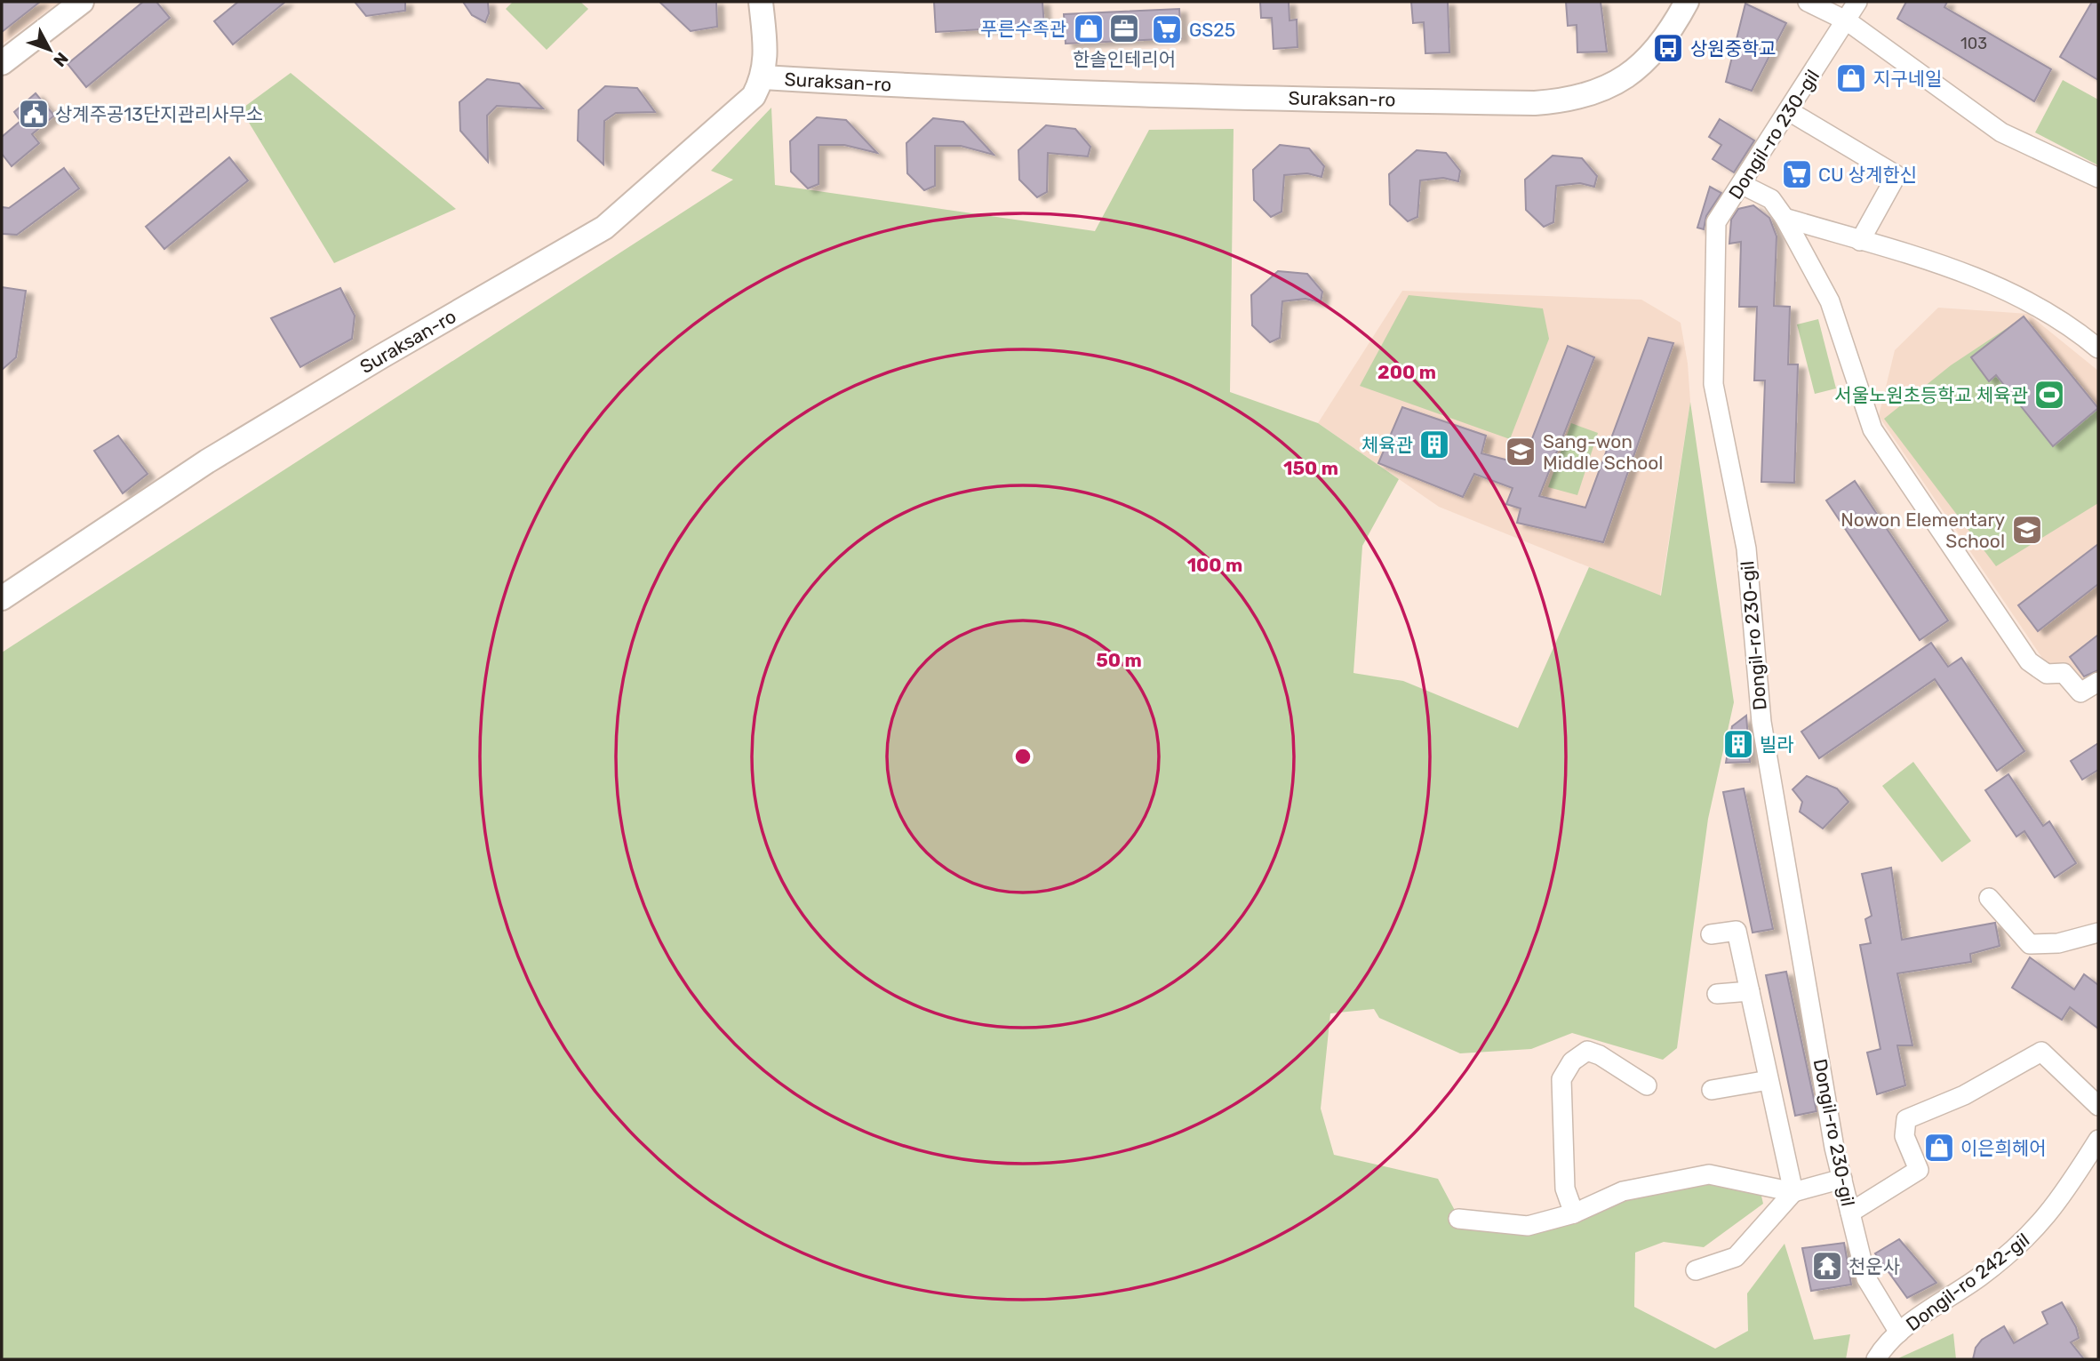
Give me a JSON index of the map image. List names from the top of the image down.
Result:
{
  "streets": {
    "street": ["Suraksan-ro", "Dongil-ro 230-gil", "Dongil-ro 242-gil"]
  },
  "crossings": [
    ["Dongil-ro 230-gil", "Dongil-ro 242-gil"]
  ],
  "places": {
    "shop": ["푸른수족관", "지구네일", "이은희헤어"],
    "office": ["한솔인테리어"],
    "supermarket": ["GS25", "CU 상계한신"],
    "bus stop": ["상원중학교"],
    "public building": ["상계주공13단지관리사무소"],
    "sports": ["서울노원초등학교 체육관"],
    "building": ["체육관", "빌라"],
    "school or university": ["Sang-won Middle School", "Nowon Elementary School"],
    "temple": ["천운사"]
  },
  "house_numbers": ["103"],
  "north": "bottom right",
  "rings": [
    "200 m",
    "150 m",
    "100 m",
    "50 m"
  ]
}
